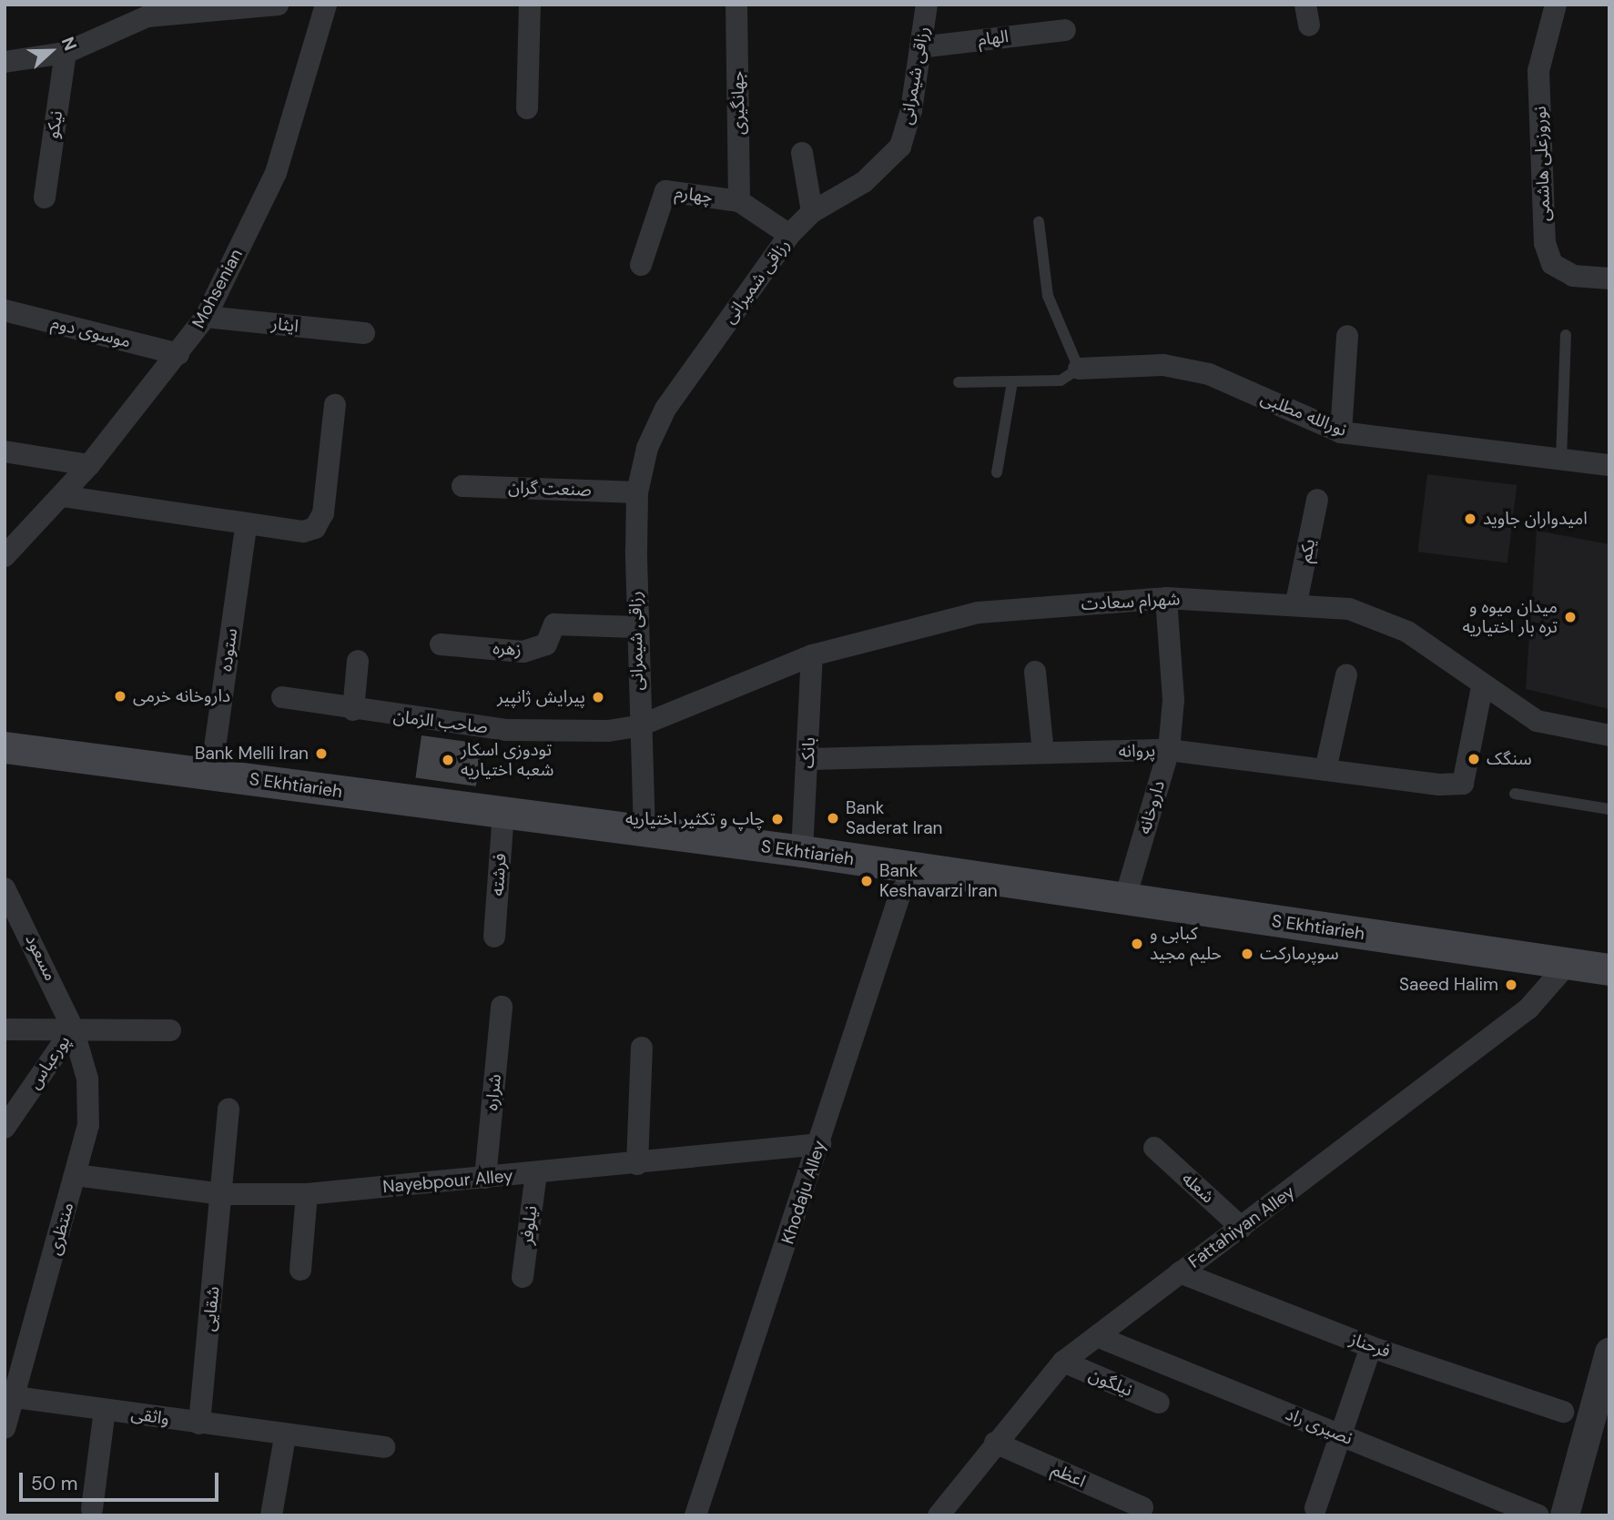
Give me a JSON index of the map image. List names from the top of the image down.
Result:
{
  "streets": {
    "main road": ["S Ekhtiarieh"],
    "street": [
      "الهام",
      "رزاقی شیمرانی",
      "جهانگیری",
      "نیکو",
      "نوروزعلی هاشمی",
      "چهارم",
      "رزاقی شمیرانی",
      "Mohsenian",
      "ایثار",
      "موسوی دوم",
      "نورالله مطلبی",
      "صنعت گران",
      "یکم",
      "شهرام سعادت",
      "زهره",
      "ستوده",
      "صاحب الزمان",
      "پروانه",
      "بانک",
      "داروخانه",
      "فرشته",
      "مسعود",
      "پورعباس",
      "شراره",
      "Nayebpour Alley",
      "شعله",
      "Khodaju Alley",
      "نیلوفر",
      "Fattahiyan Alley",
      "منتظری",
      "شقایی",
      "فرحناز",
      "نیلگون",
      "واثقی",
      "نصیری راد",
      "اعظم"
    ]
  },
  "crossings": [
    ["الهام", "رزاقی شیمرانی"],
    ["رزاقی شیمرانی", "رزاقی شمیرانی"],
    ["رزاقی شیمرانی", "صنعت گران"],
    ["رزاقی شیمرانی", "شهرام سعادت"],
    ["رزاقی شیمرانی", "زهره"],
    ["رزاقی شیمرانی", "صاحب الزمان"],
    ["رزاقی شیمرانی", "S Ekhtiarieh"],
    ["جهانگیری", "چهارم"],
    ["چهارم", "رزاقی شمیرانی"],
    ["Mohsenian", "ایثار"],
    ["Mohsenian", "موسوی دوم"],
    ["یکم", "شهرام سعادت"],
    ["شهرام سعادت", "صاحب الزمان"],
    ["شهرام سعادت", "پروانه"],
    ["شهرام سعادت", "بانک"],
    ["شهرام سعادت", "داروخانه"],
    ["ستوده", "S Ekhtiarieh"],
    ["پروانه", "بانک"],
    ["پروانه", "داروخانه"],
    ["بانک", "S Ekhtiarieh"],
    ["S Ekhtiarieh", "داروخانه"],
    ["S Ekhtiarieh", "فرشته"],
    ["S Ekhtiarieh", "Khodaju Alley"],
    ["S Ekhtiarieh", "Fattahiyan Alley"],
    ["مسعود", "پورعباس"],
    ["مسعود", "منتظری"],
    ["پورعباس", "منتظری"],
    ["شراره", "Nayebpour Alley"],
    ["Nayebpour Alley", "Khodaju Alley"],
    ["Nayebpour Alley", "نیلوفر"],
    ["Nayebpour Alley", "منتظری"],
    ["Nayebpour Alley", "شقایی"],
    ["شعله", "Fattahiyan Alley"],
    ["Fattahiyan Alley", "فرحناز"],
    ["Fattahiyan Alley", "نیلگون"],
    ["Fattahiyan Alley", "نصیری راد"],
    ["Fattahiyan Alley", "اعظم"],
    ["منتظری", "واثقی"],
    ["شقایی", "واثقی"]
  ],
  "places": [
    "امیدواران جاوید",
    "میدان میوه و تره بار اختیاریه",
    "داروخانه خرمی",
    "پیرایش ژانپیر",
    "Bank Melli Iran",
    "سنگک",
    "تودوزی اسکار شعبه اختیاریه",
    "Bank Saderat Iran",
    "چاپ و تکثیر اختیاریه",
    "Bank Keshavarzi Iran",
    "کبابی و حلیم مجید",
    "سوپرمارکت",
    "Saeed Halim"
  ],
  "scale_bar": "50 m",
  "north": "right"
}
